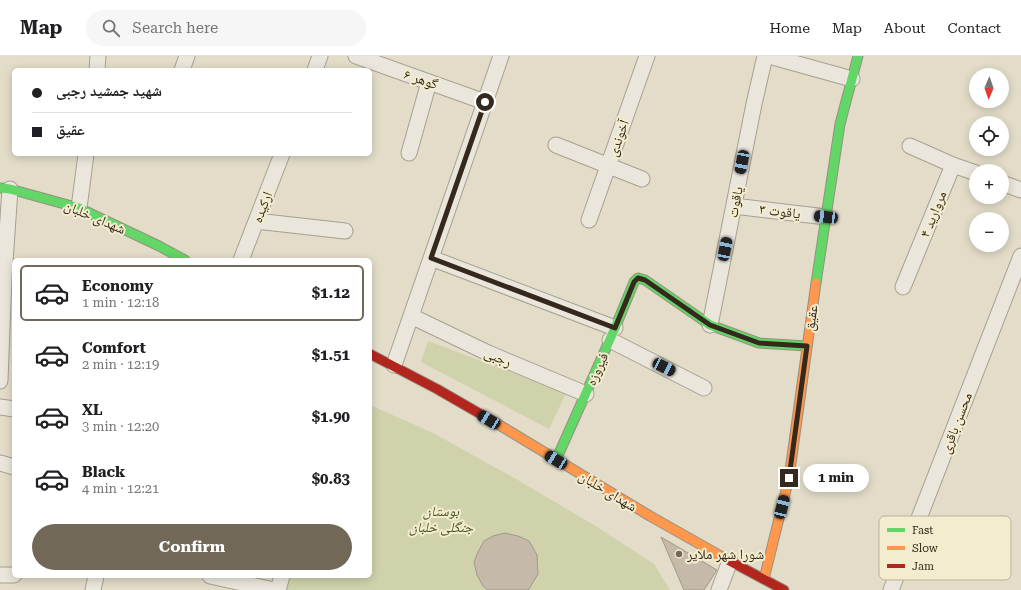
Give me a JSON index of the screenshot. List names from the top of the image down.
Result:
{
  "streets": {
    "street": [
      "گوهر ۶",
      "آخوندی",
      "یاقوت",
      "ارکیده",
      "یاقوت ۳",
      "مروارید ۴",
      "شهدای خلبان",
      "عقیق",
      "رجبی",
      "فیروزه",
      "محسن باقری"
    ]
  },
  "crossings": [
    ["یاقوت", "یاقوت ۳"],
    ["یاقوت", "فیروزه"],
    ["یاقوت ۳", "عقیق"],
    ["شهدای خلبان", "عقیق"],
    ["شهدای خلبان", "فیروزه"],
    ["رجبی", "فیروزه"]
  ],
  "parks": ["بوستان جنگلی خلبان"],
  "places": ["شورا شهر ملایر"],
  "legend": ["Fast", "Slow", "Jam"],
  "north": "bottom",
  "page": {
    "header": "Map",
    "search": "Search here",
    "nav": [
      "Home",
      "Map",
      "About",
      "Contact"
    ],
    "map_buttons": ["+", "−"],
    "banner": ["شهید جمشید رجبی", "عقیق"],
    "list": [
      {
        "name": "Economy",
        "note": "1 min · 12:18",
        "value": "$1.12"
      },
      {
        "name": "Comfort",
        "note": "2 min · 12:19",
        "value": "$1.51"
      },
      {
        "name": "XL",
        "note": "3 min · 12:20",
        "value": "$1.90"
      },
      {
        "name": "Black",
        "note": "4 min · 12:21",
        "value": "$0.83"
      }
    ],
    "bubble": "1 min",
    "buttons": "Confirm"
  }
}
